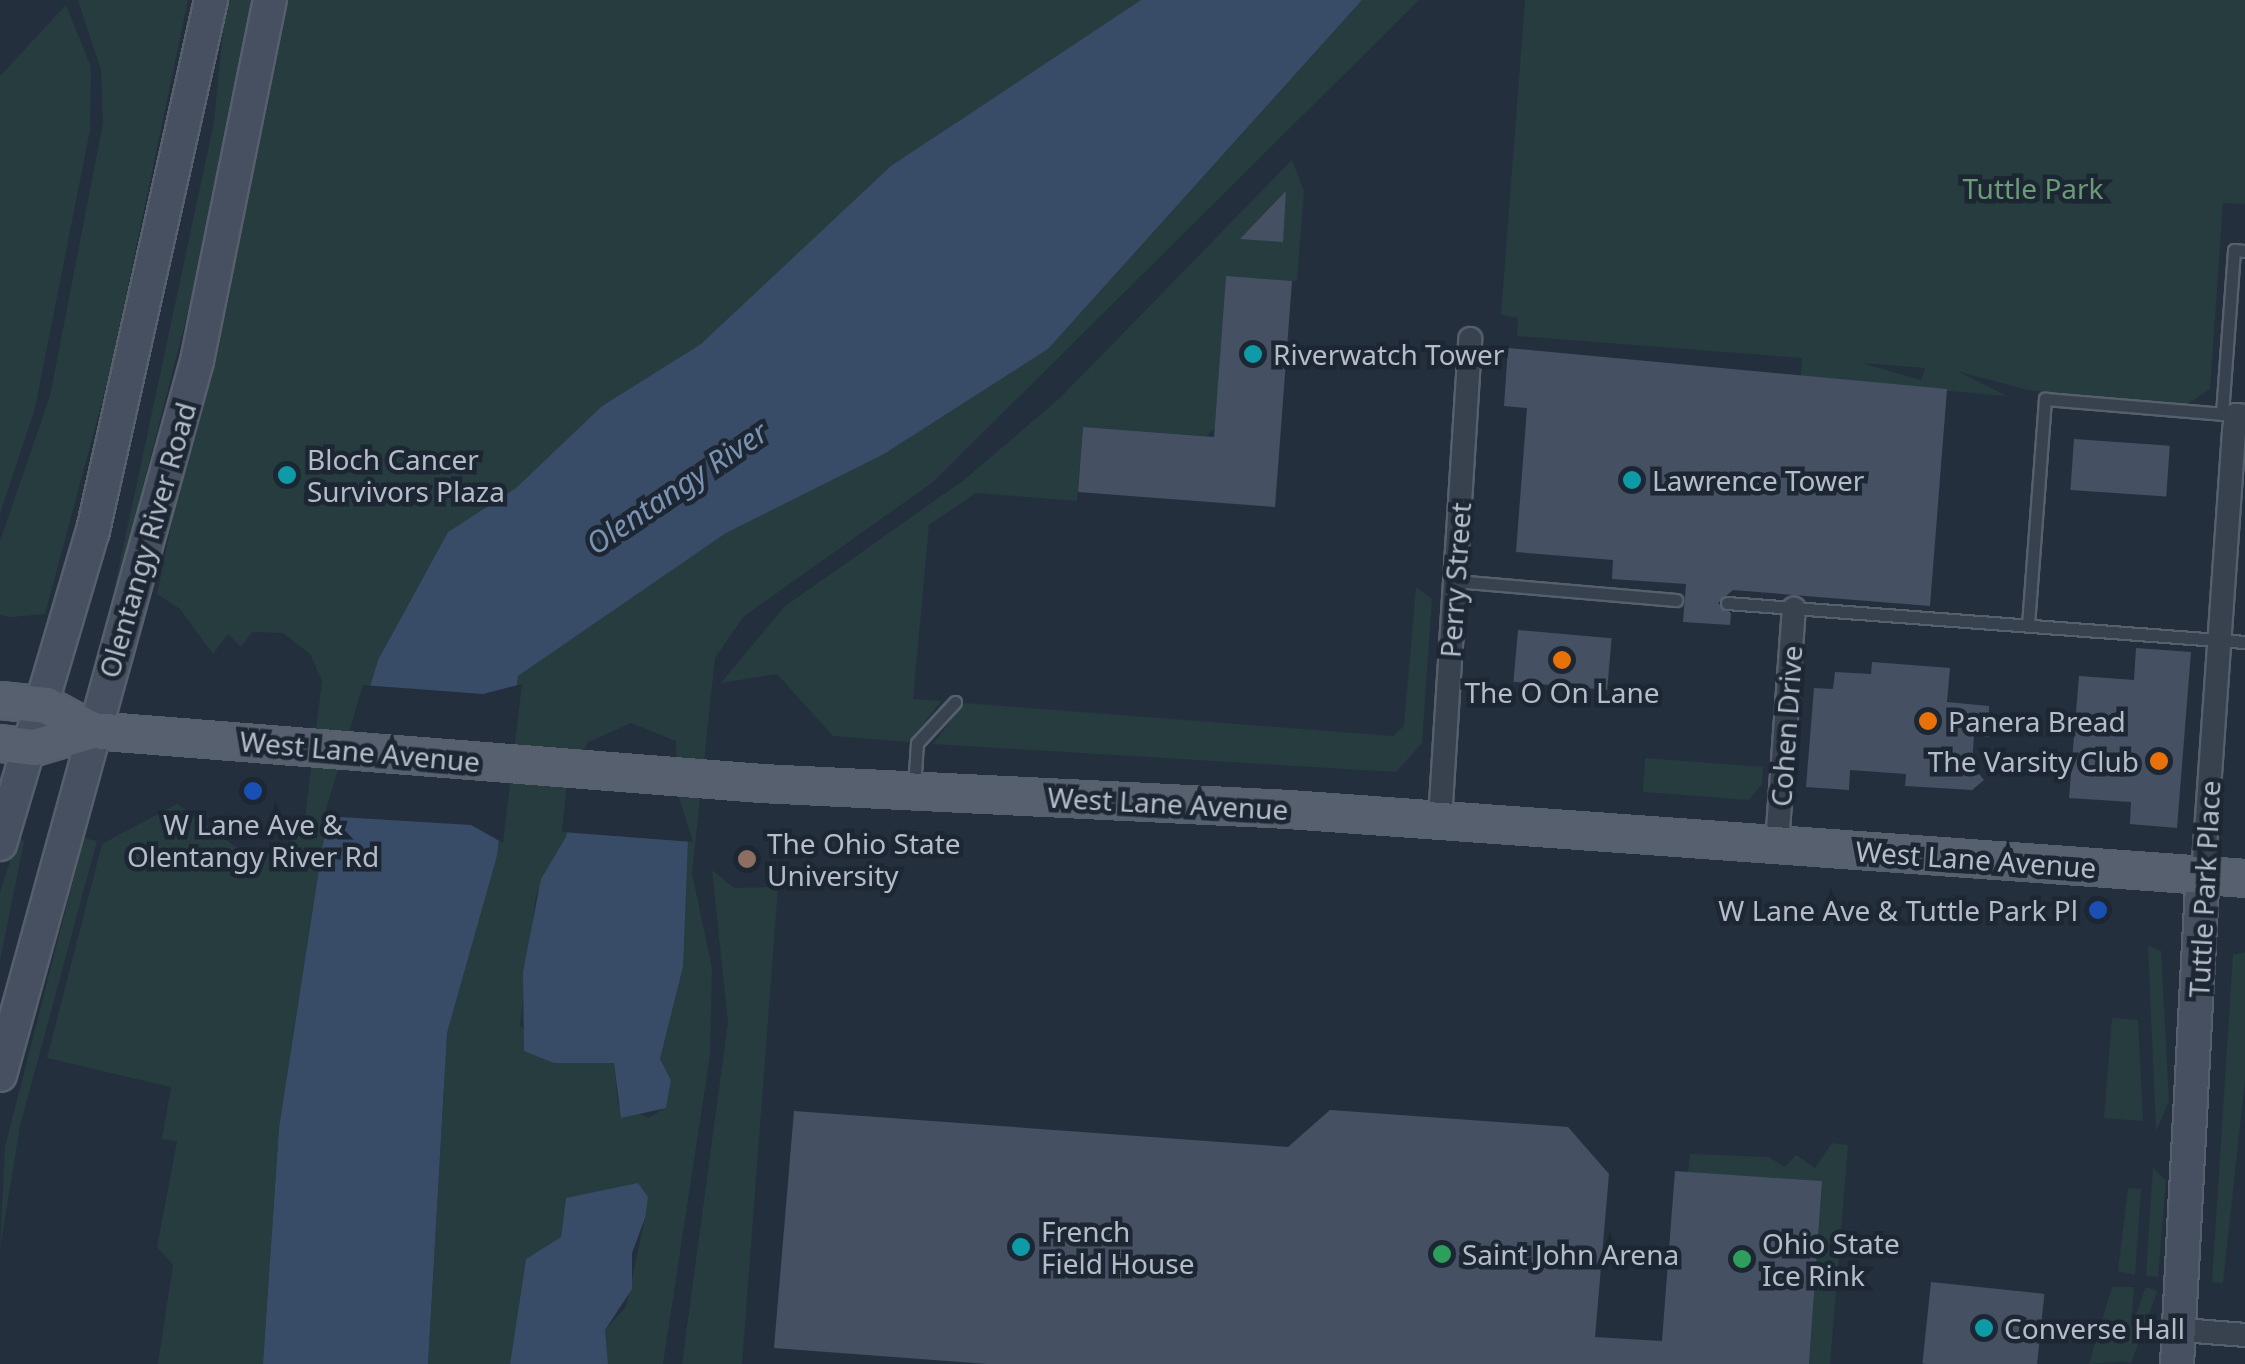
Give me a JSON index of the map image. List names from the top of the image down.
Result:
{
  "streets": {
    "main road": ["Olentangy River Road", "West Lane Avenue", "Tuttle Park Place"],
    "street": ["Perry Street", "Cohen Drive"]
  },
  "crossings": [
    ["Olentangy River Road", "West Lane Avenue"],
    ["Perry Street", "West Lane Avenue"],
    ["Cohen Drive", "West Lane Avenue"],
    ["West Lane Avenue", "Tuttle Park Place"]
  ],
  "water": ["Olentangy River"],
  "parks": ["Tuttle Park"],
  "places": [
    "Riverwatch Tower",
    "Bloch Cancer Survivors Plaza",
    "Lawrence Tower",
    "The O On Lane",
    "Panera Bread",
    "The Varsity Club",
    "W Lane Ave & Olentangy River Rd",
    "The Ohio State University",
    "W Lane Ave & Tuttle Park Pl",
    "French Field House",
    "Saint John Arena",
    "Ohio State Ice Rink",
    "Converse Hall"
  ]
}
